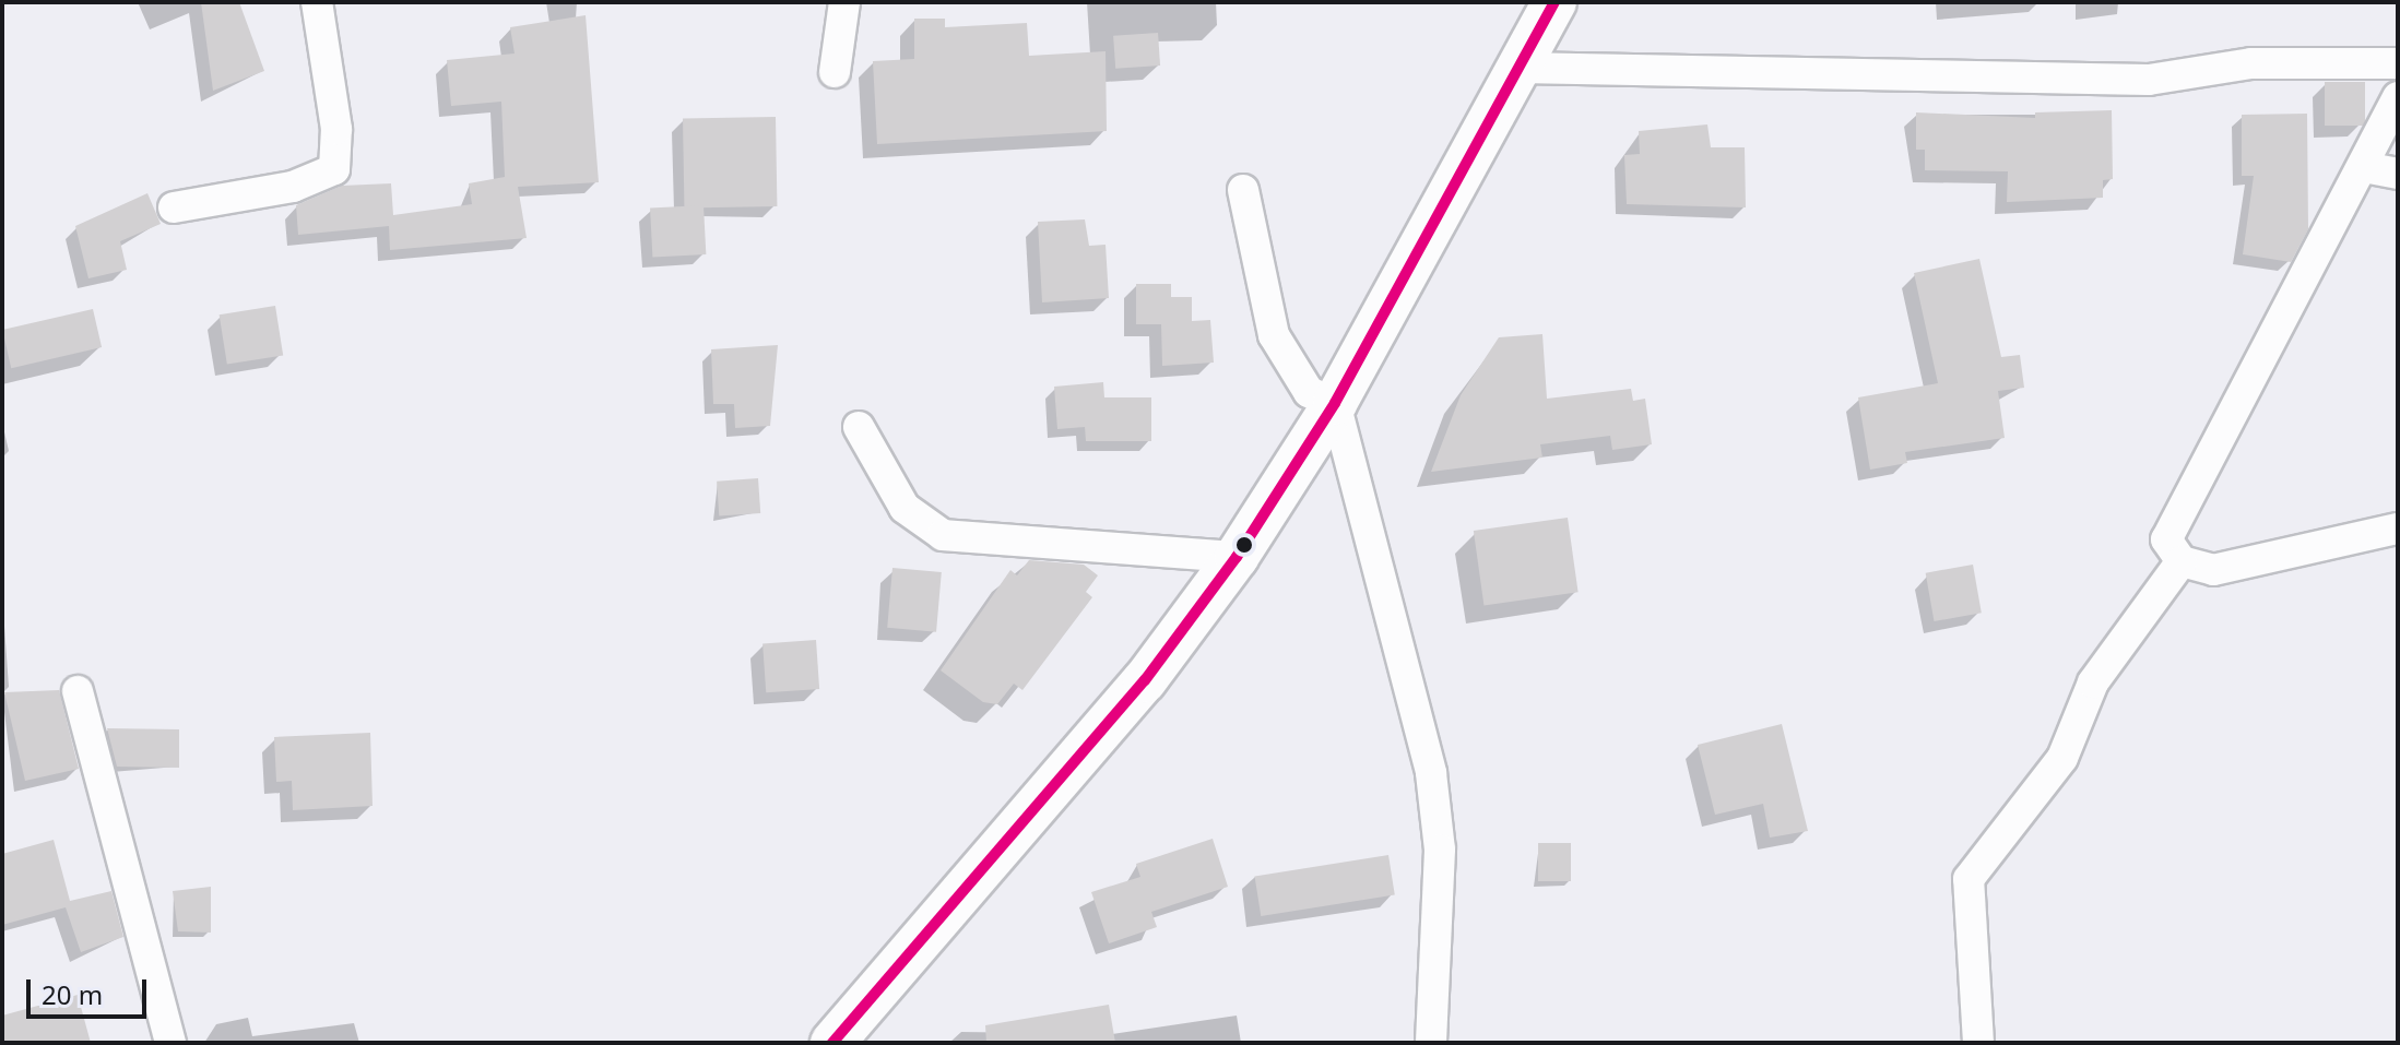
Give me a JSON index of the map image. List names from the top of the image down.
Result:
{
  "scale_bar": "20 m"
}
